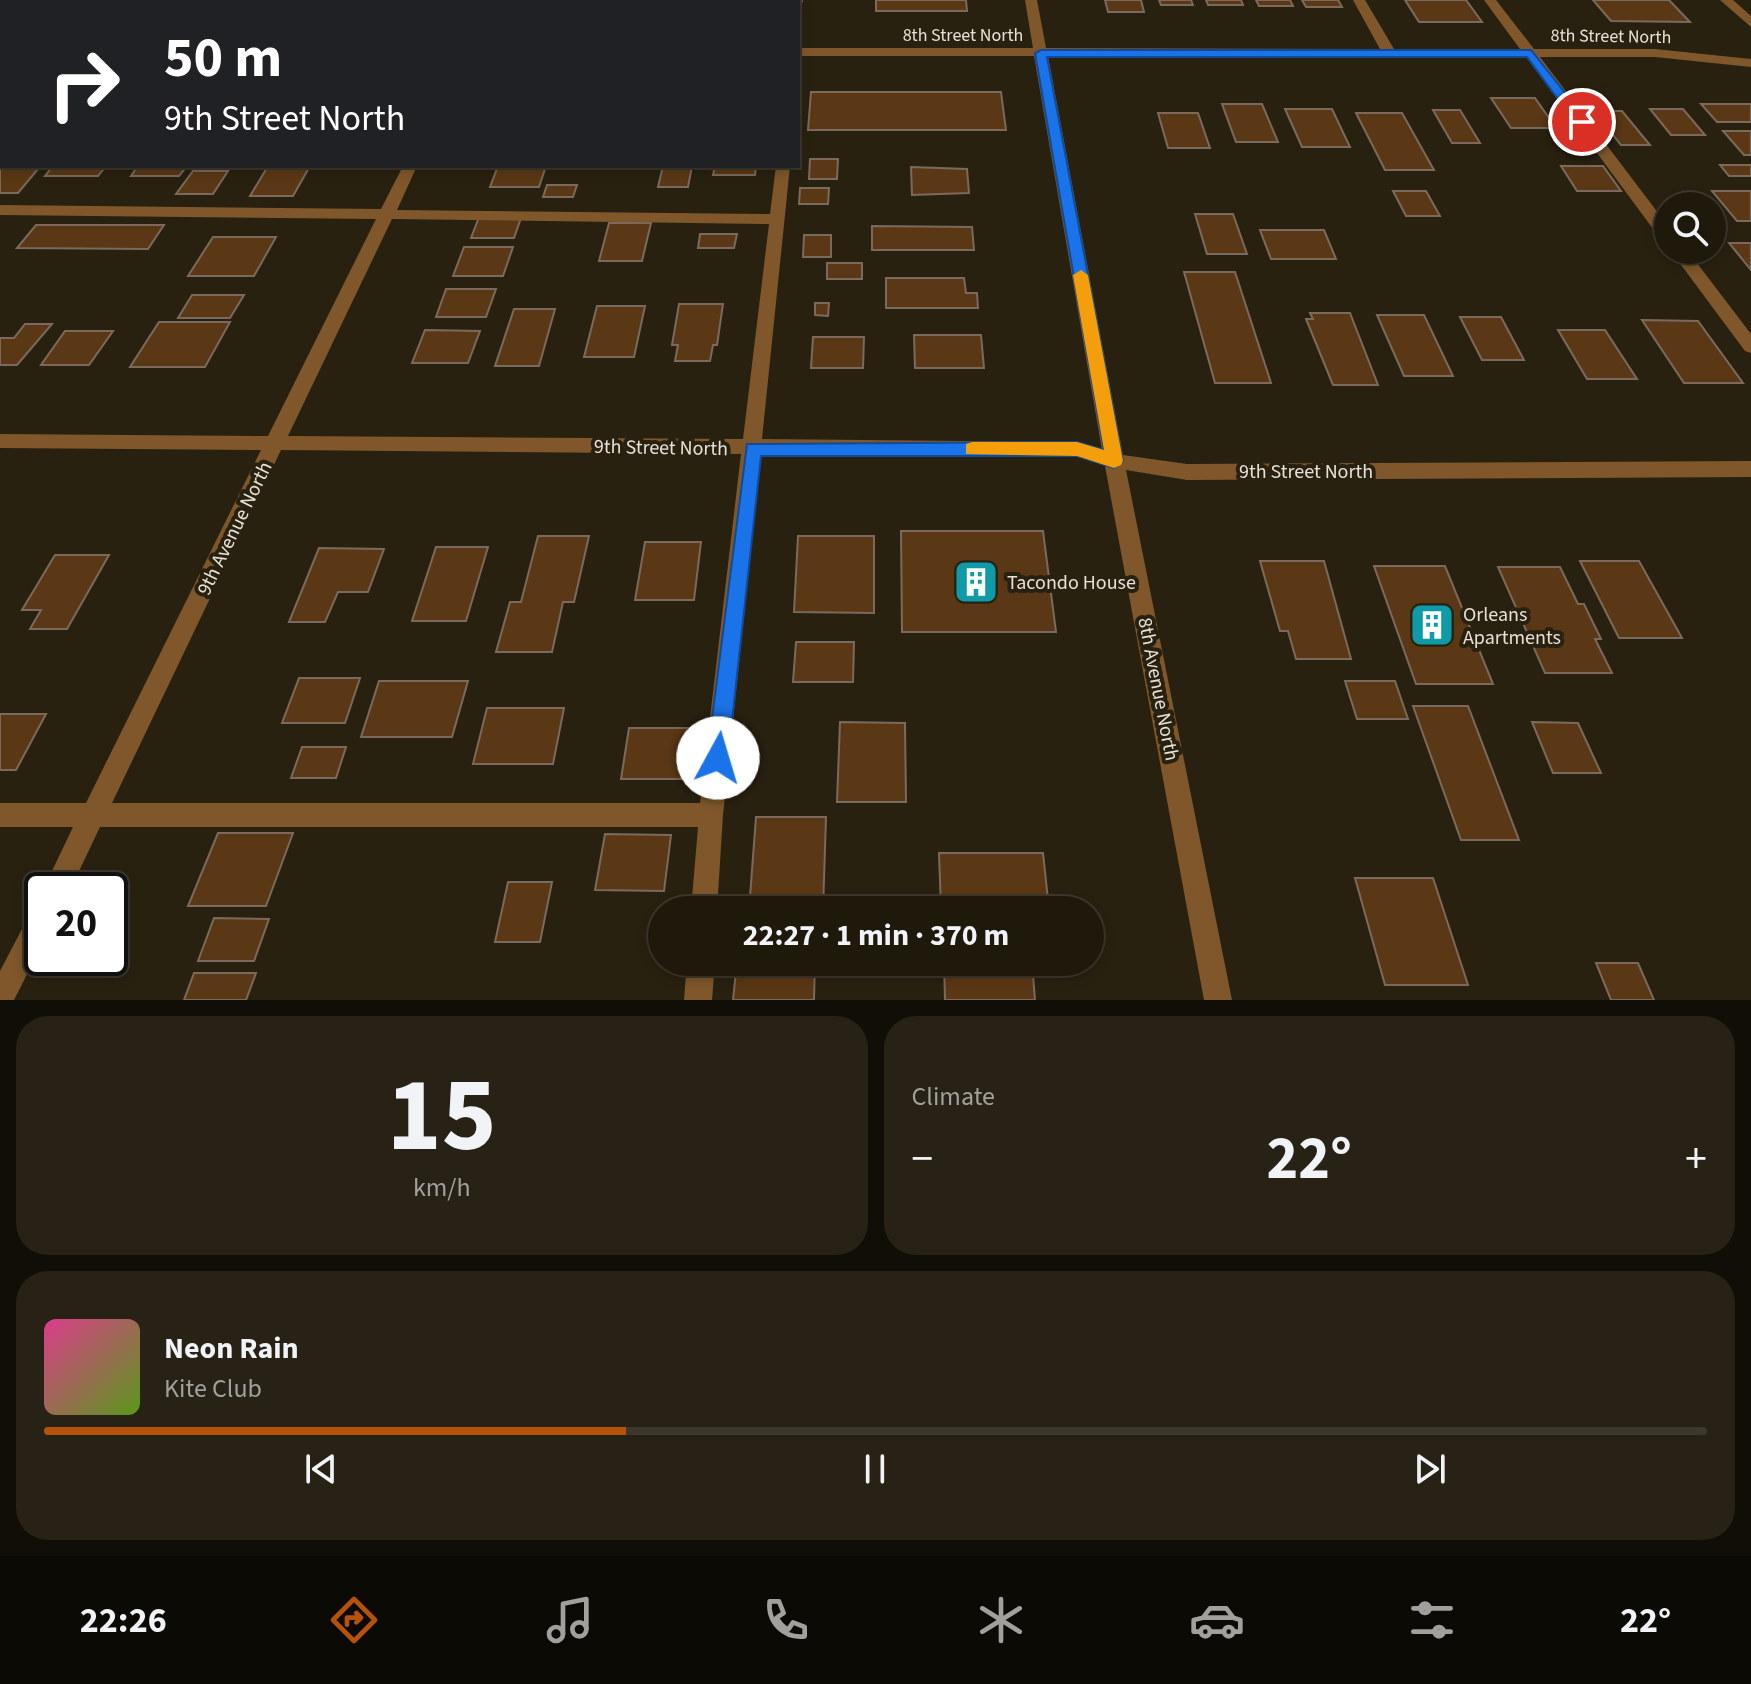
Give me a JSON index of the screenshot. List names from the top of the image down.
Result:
{
  "streets": {
    "street": [
      "8th Street North",
      "9th Street North",
      "9th Avenue North",
      "8th Avenue North"
    ]
  },
  "crossings": [
    ["8th Street North", "8th Avenue North"],
    ["9th Street North", "9th Avenue North"],
    ["9th Street North", "8th Avenue North"]
  ],
  "places": {
    "building": ["Tacondo House", "Orleans Apartments"]
  },
  "page": {
    "turn": ["50 m", "9th Street North"],
    "limit": "20",
    "trip": "22:27 · 1 min · 370 m",
    "tile": [
      ["15", "km/h"],
      "Climate"
    ],
    "heat": ["−", "22°", "+"],
    "song": ["Neon Rain", "Kite Club"],
    "tabs": ["22:26", "22°"]
  }
}
